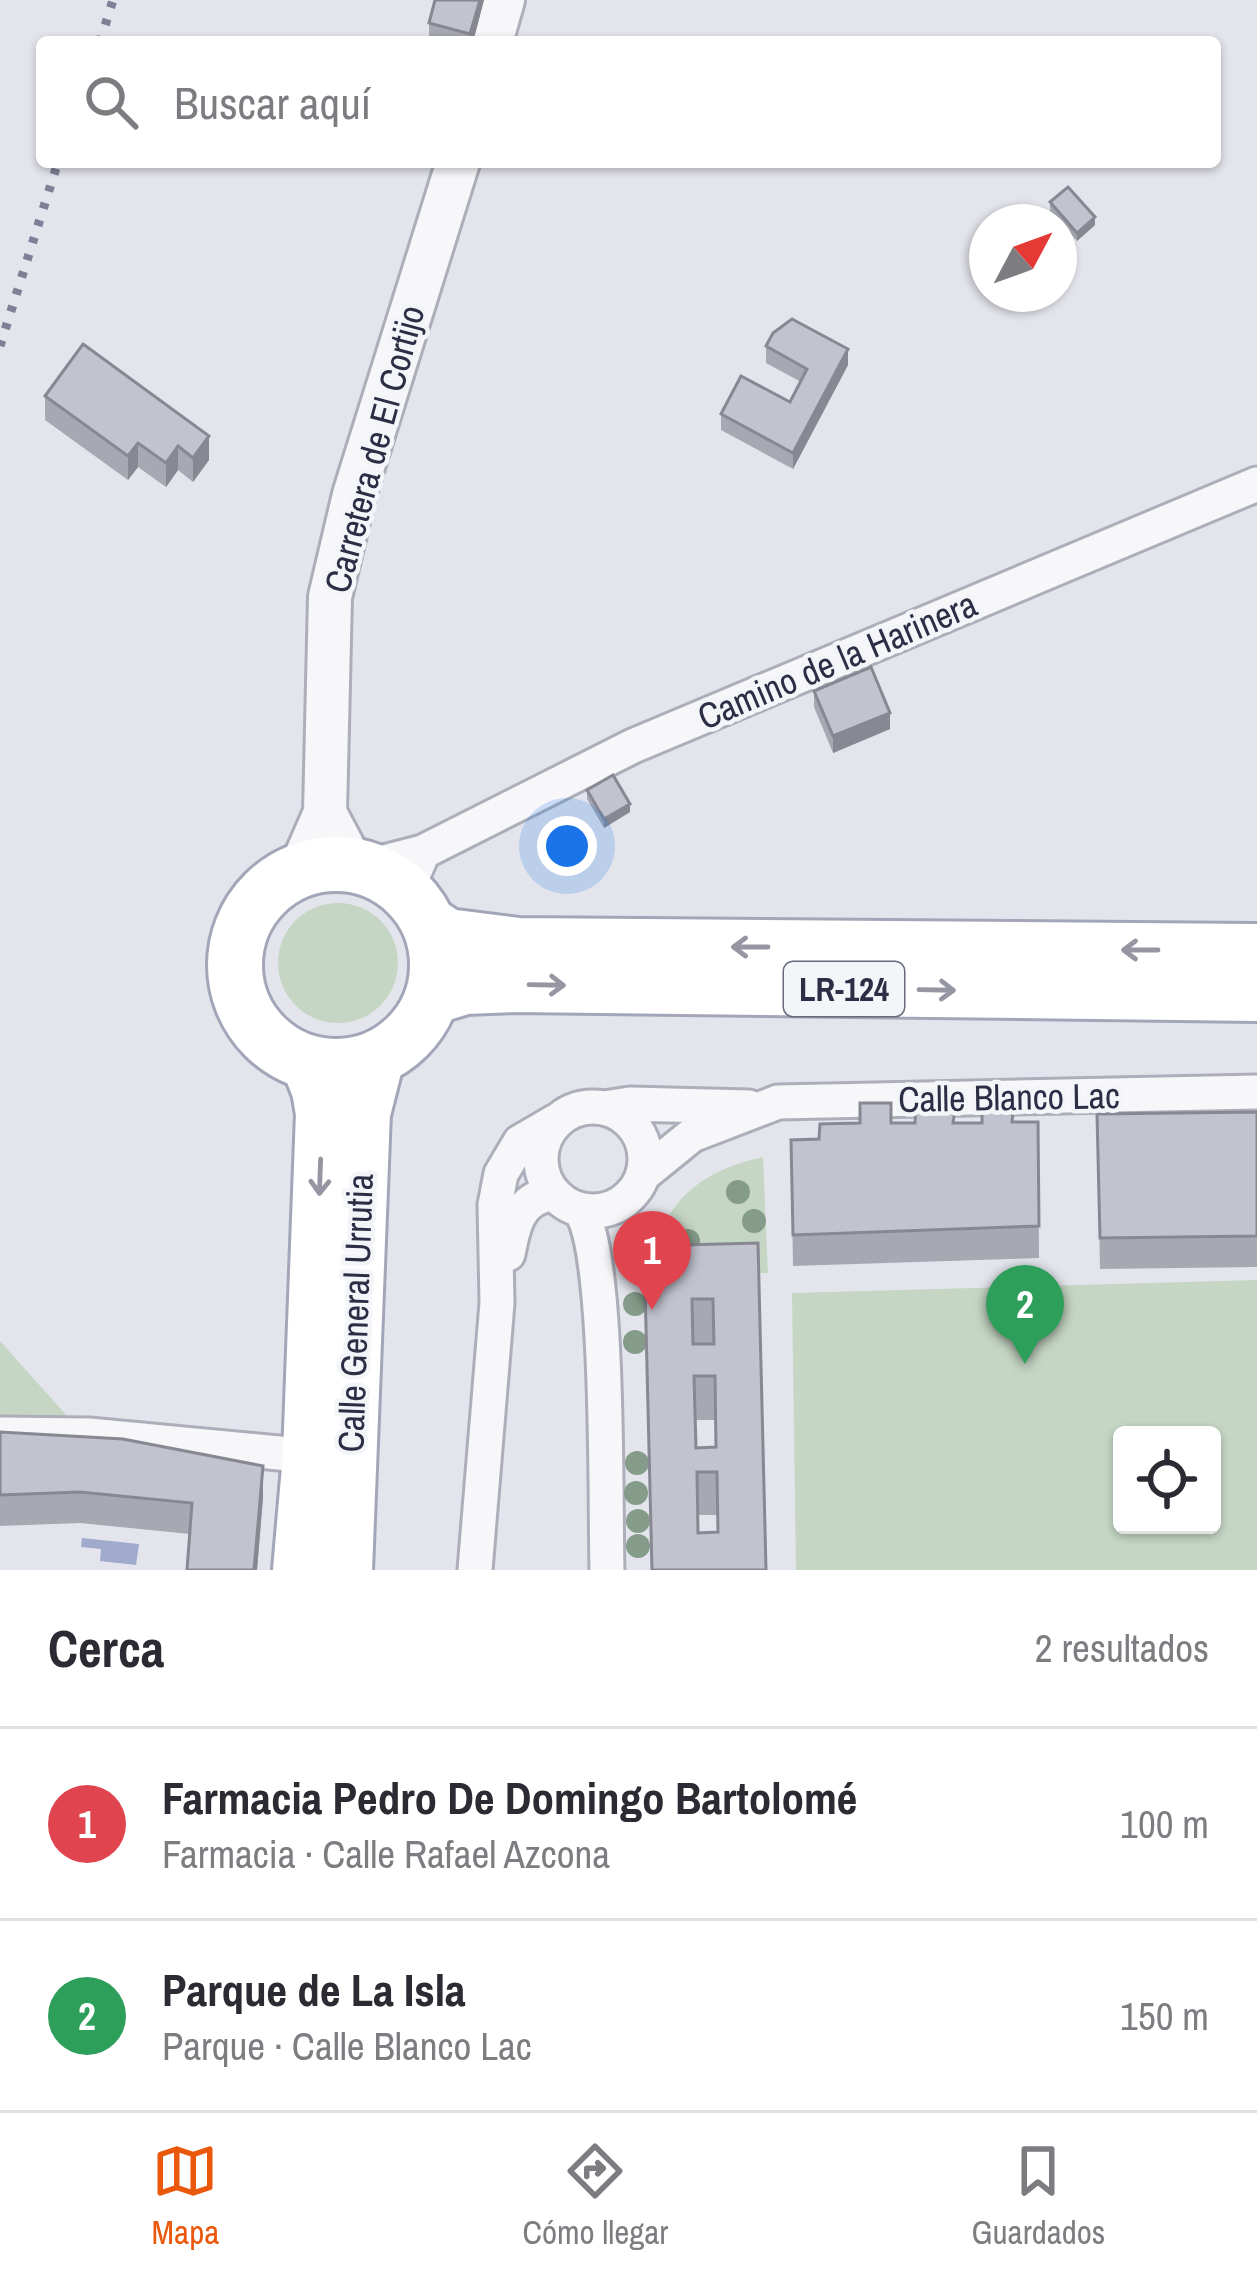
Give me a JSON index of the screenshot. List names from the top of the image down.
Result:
{
  "streets": {
    "main road": ["LR-124", "Calle General Urrutia"],
    "street": ["Carretera de El Cortijo", "Camino de la Harinera", "Calle Blanco Lac"]
  },
  "crossings": [
    ["Carretera de El Cortijo", "Camino de la Harinera"],
    ["Carretera de El Cortijo", "LR-124"],
    ["Carretera de El Cortijo", "Calle General Urrutia"],
    ["Camino de la Harinera", "LR-124"],
    ["Camino de la Harinera", "Calle General Urrutia"],
    ["LR-124", "Calle General Urrutia"]
  ],
  "north": "top right",
  "page": {
    "search": "Buscar aquí",
    "pins": ["1", "2"],
    "heading": ["Cerca", "2 resultados"],
    "list": [
      {
        "mark": "1",
        "name": "Farmacia Pedro De Domingo Bartolomé",
        "note": "Farmacia · Calle Rafael Azcona",
        "value": "100 m"
      },
      {
        "mark": "2",
        "name": "Parque de La Isla",
        "note": "Parque · Calle Blanco Lac",
        "value": "150 m"
      }
    ],
    "nav": ["Mapa", "Cómo llegar", "Guardados"]
  }
}
